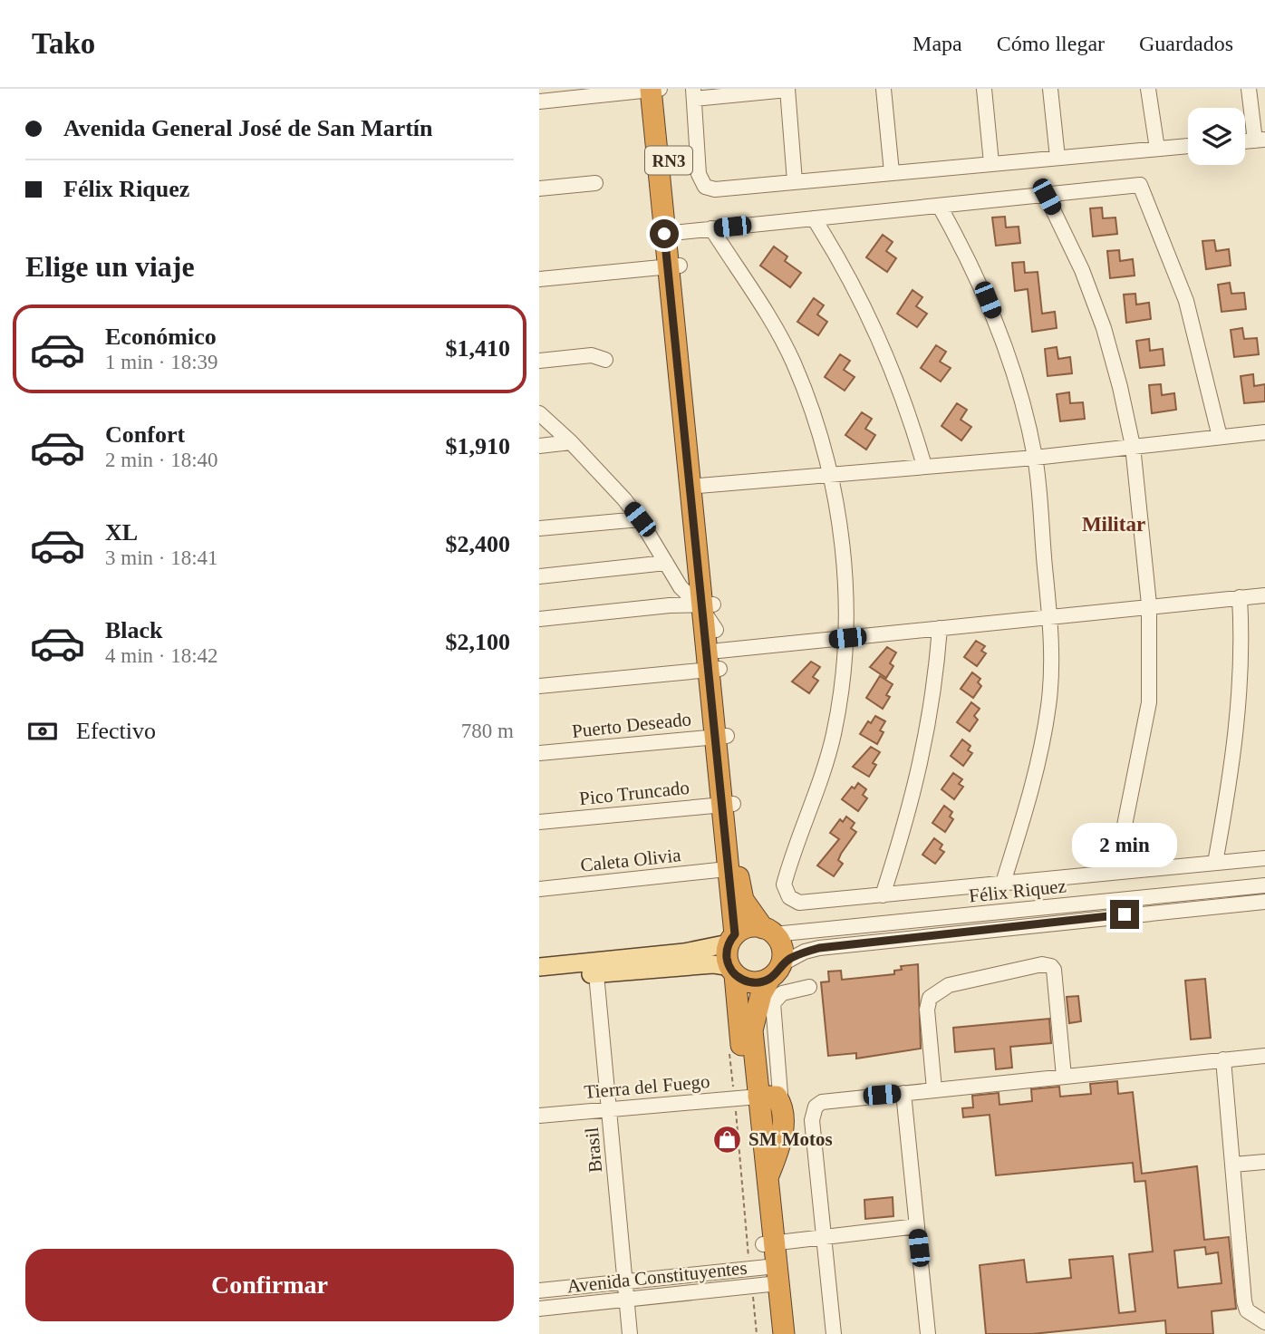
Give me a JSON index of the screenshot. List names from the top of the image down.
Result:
{
  "streets": {
    "highway": ["RN3"],
    "street": [
      "Puerto Deseado",
      "Pico Truncado",
      "Caleta Olivia",
      "Félix Riquez",
      "Tierra del Fuego",
      "Brasil",
      "Avenida Constituyentes"
    ]
  },
  "crossings": [
    ["Tierra del Fuego", "Brasil"],
    ["Brasil", "Avenida Constituyentes"]
  ],
  "districts": ["Militar"],
  "places": {
    "shop": ["SM Motos"]
  },
  "page": {
    "header": "Tako",
    "nav": ["Mapa", "Cómo llegar", "Guardados"],
    "banner": ["Avenida General José de San Martín", "Félix Riquez"],
    "heading": "Elige un viaje",
    "list": [
      {
        "name": "Económico",
        "note": "1 min · 18:39",
        "value": "$1,410"
      },
      {
        "name": "Confort",
        "note": "2 min · 18:40",
        "value": "$1,910"
      },
      {
        "name": "XL",
        "note": "3 min · 18:41",
        "value": "$2,400"
      },
      {
        "name": "Black",
        "note": "4 min · 18:42",
        "value": "$2,100"
      }
    ],
    "pay": ["Efectivo", "780 m"],
    "bubble": "2 min",
    "buttons": "Confirmar"
  }
}
